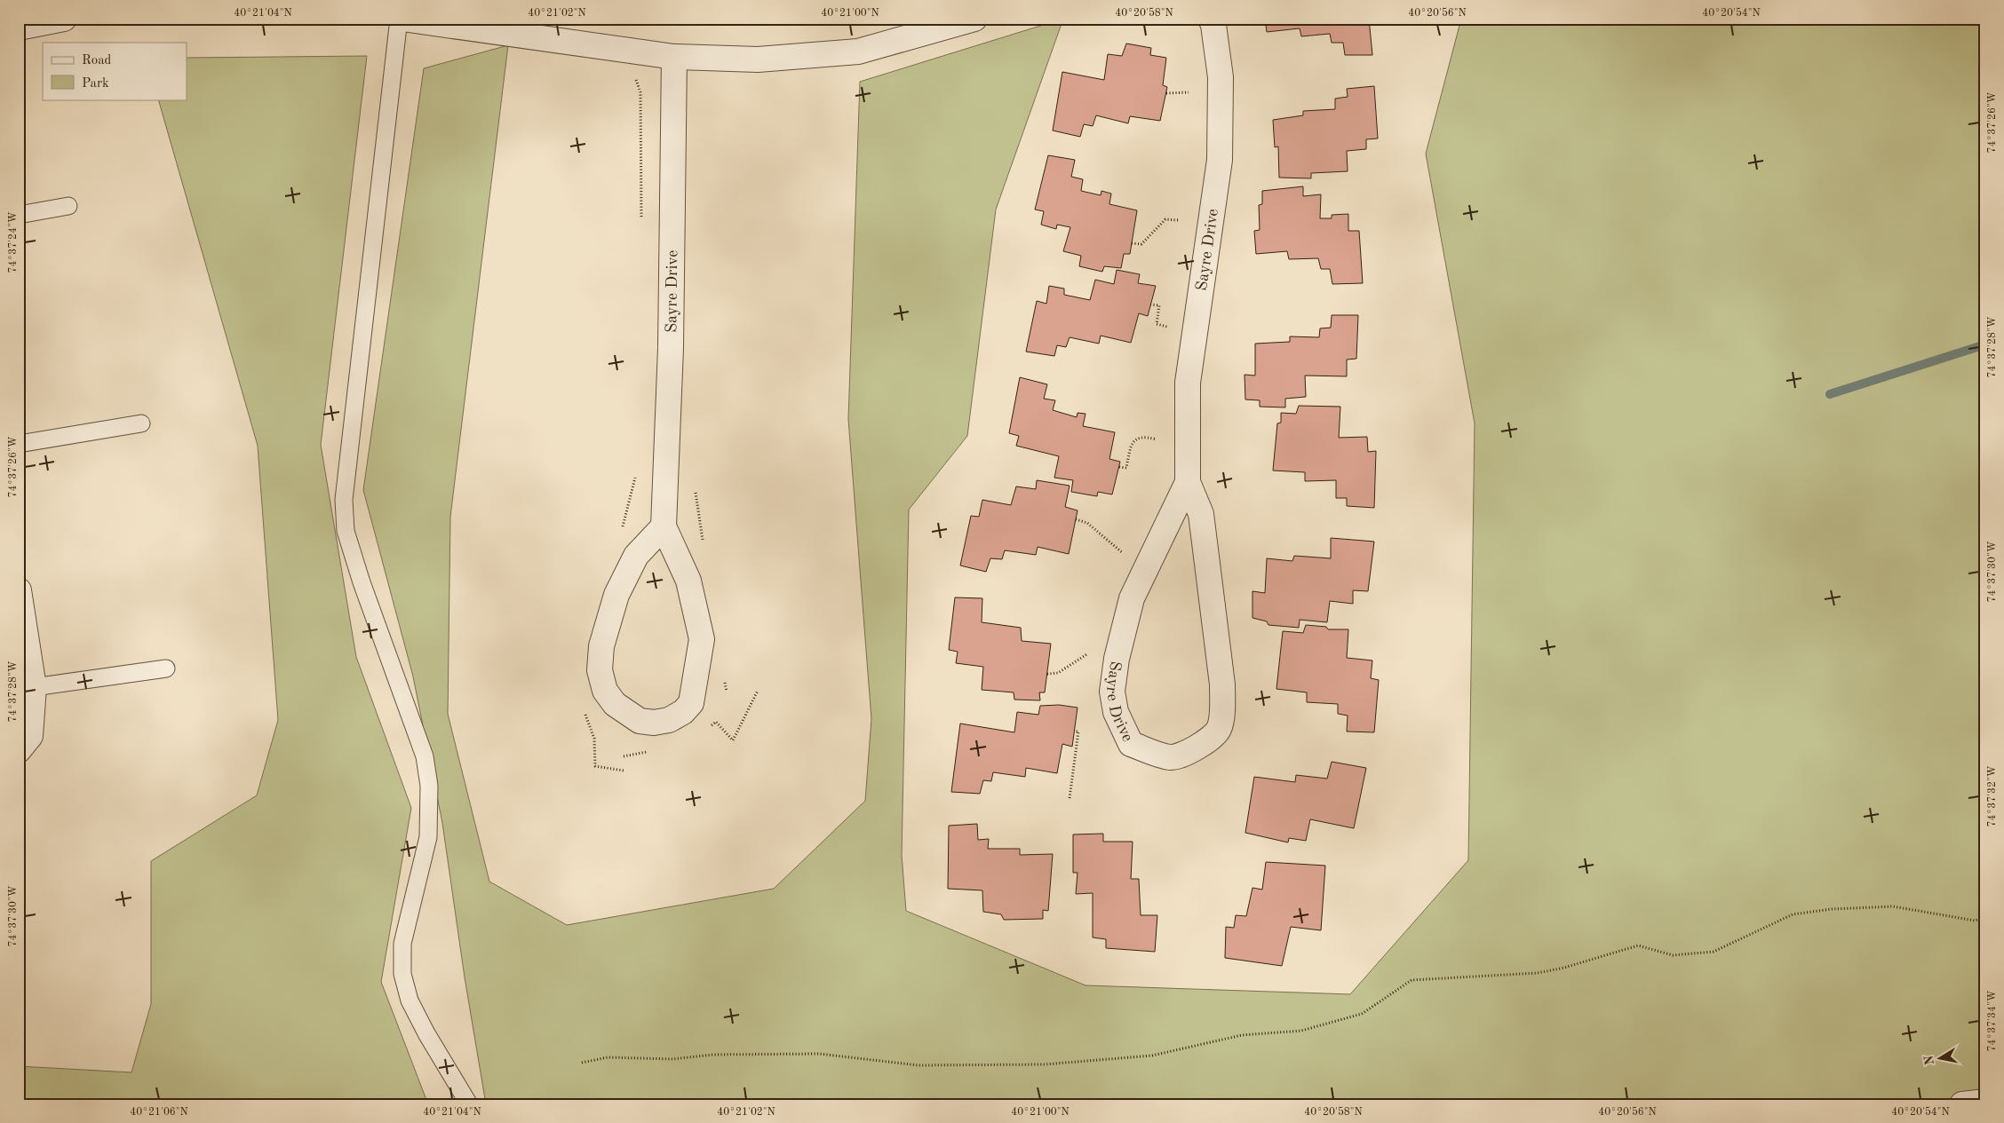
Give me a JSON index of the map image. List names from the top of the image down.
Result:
{
  "streets": {
    "street": ["Sayre Drive"]
  },
  "legend": ["Road", "Park"],
  "north": "left",
  "coordinates": [
    "40°21'04\"N",
    "40°21'02\"N",
    "40°21'00\"N",
    "40°20'58\"N",
    "40°20'56\"N",
    "40°20'54\"N",
    "74°37'26\"W",
    "74°37'24\"W",
    "74°37'28\"W",
    "74°37'30\"W",
    "74°37'32\"W",
    "74°37'34\"W",
    "40°21'06\"N"
  ]
}
